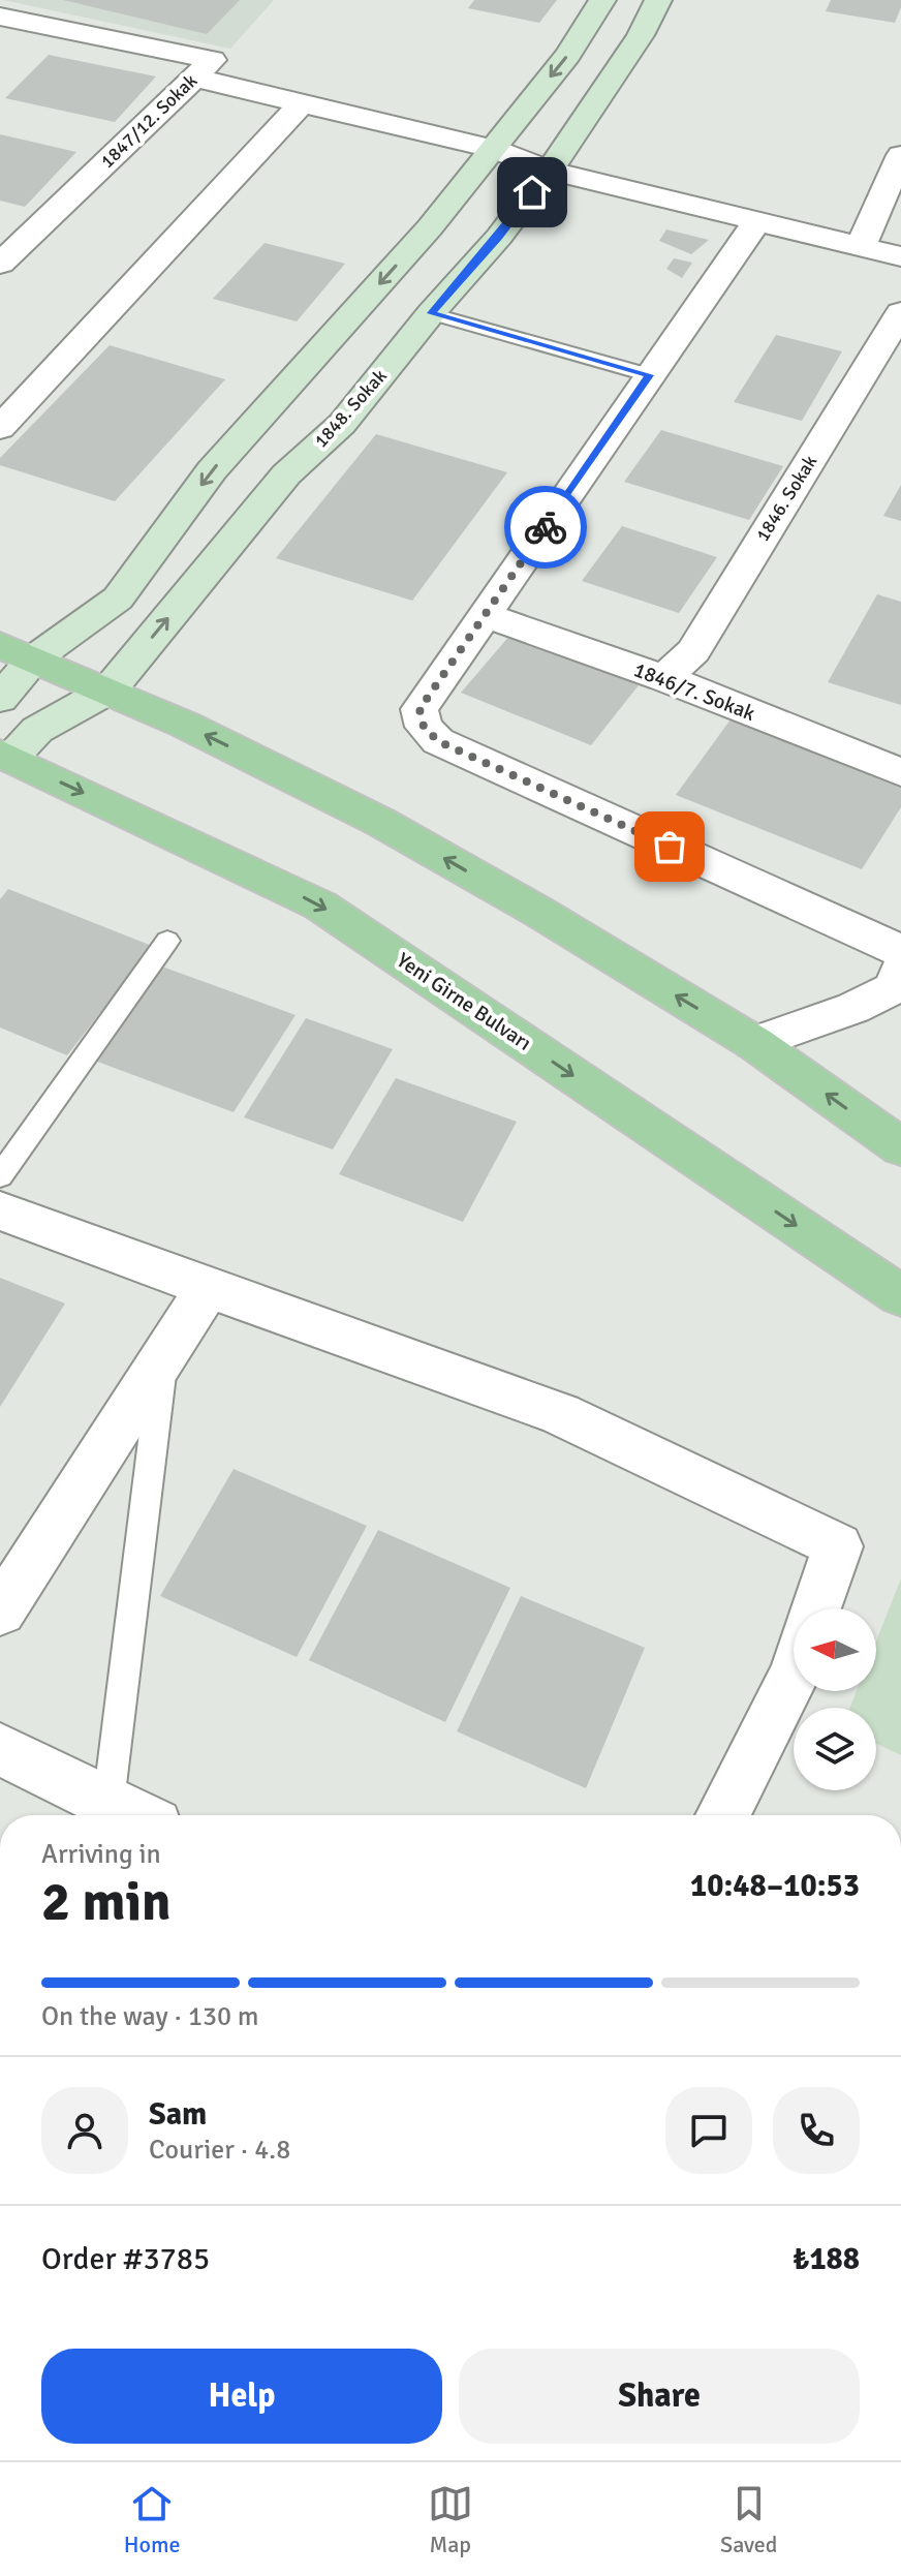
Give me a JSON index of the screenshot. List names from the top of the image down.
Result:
{
  "streets": {
    "main road": ["1848. Sokak", "Yeni Girne Bulvarı"],
    "street": ["1847/12. Sokak", "1846. Sokak", "1846/7. Sokak"]
  },
  "crossings": [
    ["1848. Sokak", "Yeni Girne Bulvarı"],
    ["1846. Sokak", "1846/7. Sokak"]
  ],
  "north": "left",
  "page": {
    "heading": ["2 min", "Arriving in", "10:48–10:53"],
    "panel": [
      "Sam",
      "Courier · 4.8",
      "Order #3785",
      "₺188"
    ],
    "bar": "On the way · 130 m",
    "buttons": ["Help", "Share"],
    "tabs": ["Home", "Map", "Saved"]
  }
}
